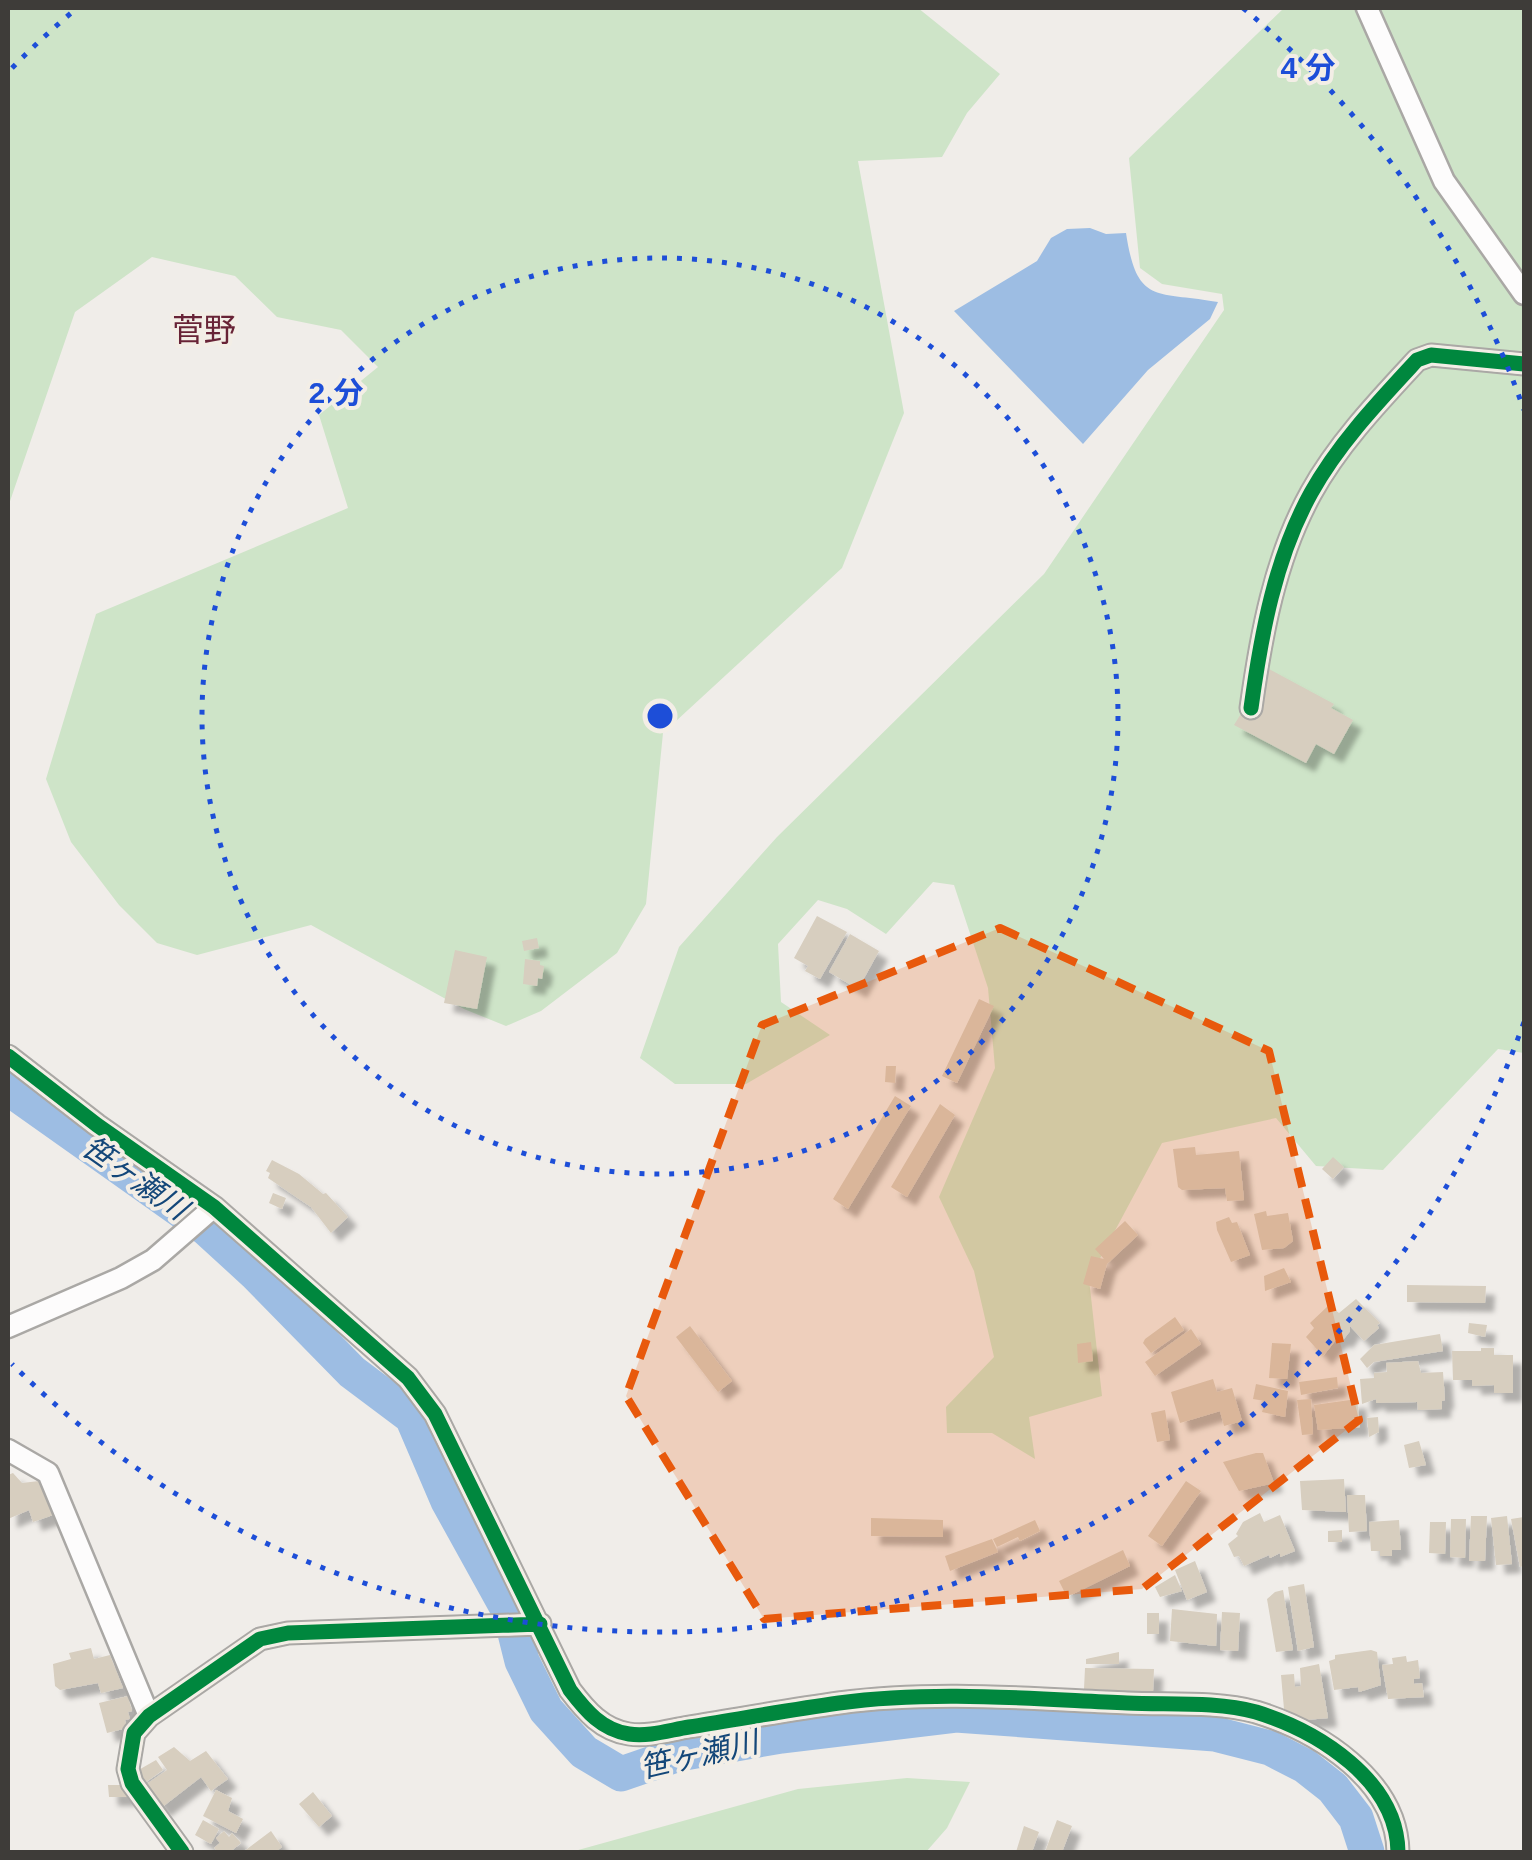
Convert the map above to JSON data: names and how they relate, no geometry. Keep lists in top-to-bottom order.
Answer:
{
  "districts": ["菅野"],
  "water": ["笹ヶ瀬川"],
  "rings": ["4 分", "2 分"]
}
